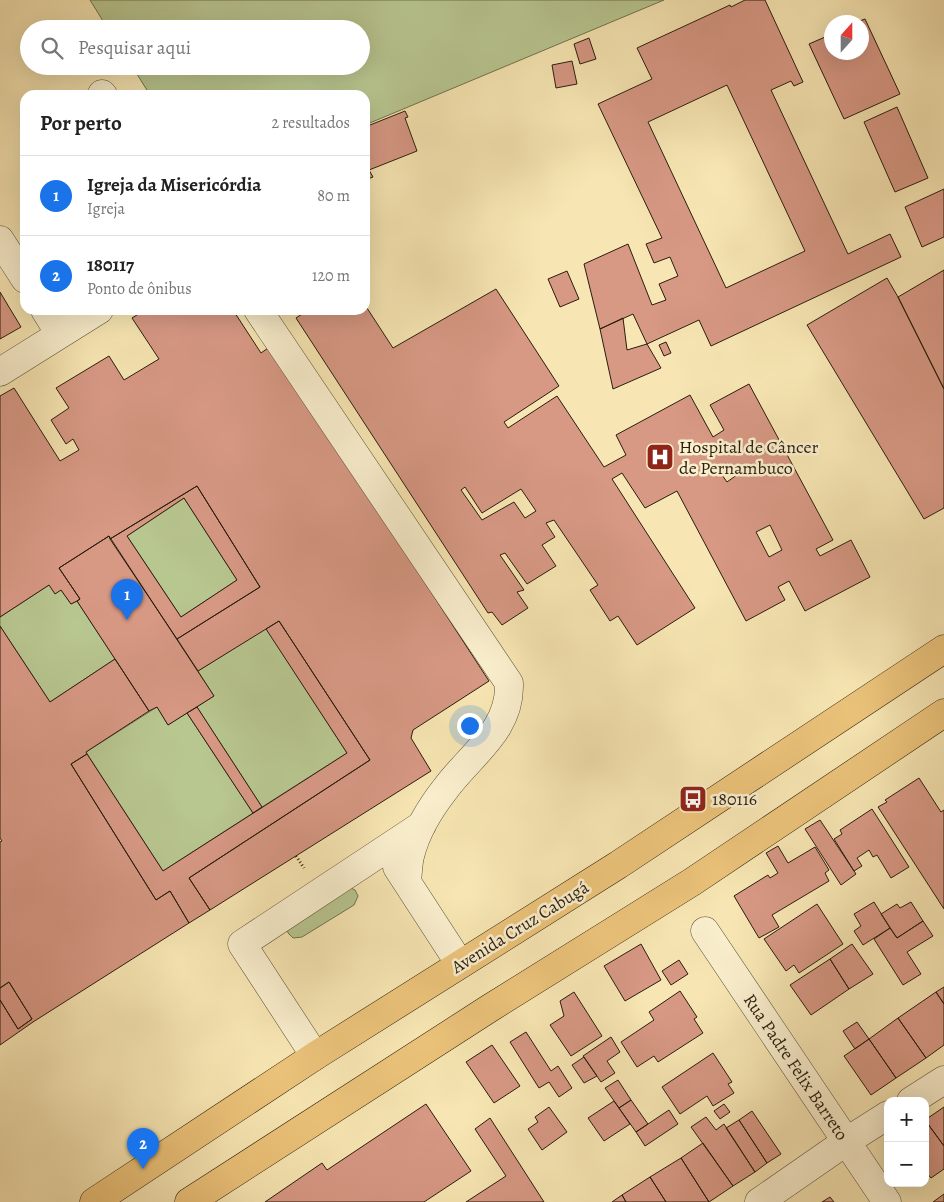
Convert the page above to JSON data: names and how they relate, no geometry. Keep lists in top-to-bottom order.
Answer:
{
  "streets": {
    "main road": ["Avenida Cruz Cabugá"],
    "street": ["Rua Padre Felix Barreto"]
  },
  "places": {
    "hospital": ["Hospital de Câncer de Pernambuco"],
    "bus stop": ["180116"]
  },
  "north": "top",
  "page": {
    "search": "Pesquisar aqui",
    "heading": ["Por perto", "2 resultados"],
    "list": [
      {
        "mark": "1",
        "name": "Igreja da Misericórdia",
        "note": "Igreja",
        "value": "80 m"
      },
      {
        "mark": "2",
        "name": "180117",
        "note": "Ponto de ônibus",
        "value": "120 m"
      }
    ],
    "pins": ["1", "2"],
    "map_buttons": ["+", "−"]
  }
}
